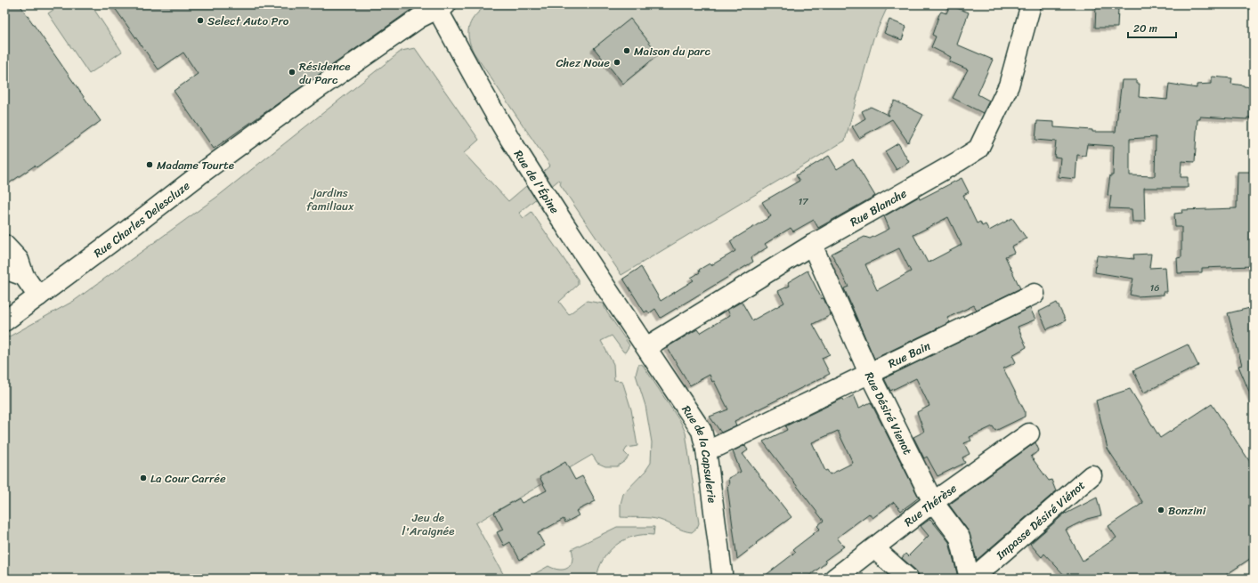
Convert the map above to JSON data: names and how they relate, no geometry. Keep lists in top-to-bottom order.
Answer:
{
  "streets": {
    "street": [
      "Rue de l'Épine",
      "Rue Blanche",
      "Rue Charles Delescluze",
      "Rue Bain",
      "Rue Désiré Vienot",
      "Rue de la Capsulerie",
      "Rue Thérèse",
      "Impasse Désiré Viénot"
    ]
  },
  "crossings": [
    ["Rue de l'Épine", "Rue Blanche"],
    ["Rue de l'Épine", "Rue Charles Delescluze"],
    ["Rue de l'Épine", "Rue de la Capsulerie"],
    ["Rue Blanche", "Rue Désiré Vienot"],
    ["Rue Blanche", "Rue de la Capsulerie"],
    ["Rue Bain", "Rue Désiré Vienot"],
    ["Rue Bain", "Rue de la Capsulerie"],
    ["Rue Désiré Vienot", "Rue Thérèse"]
  ],
  "parks": ["jardins familiaux", "Jeu de l'Araignée"],
  "places": [
    "Select Auto Pro",
    "Maison du parc",
    "Chez Noue",
    "Résidence du Parc",
    "Madame Tourte",
    "La Cour Carrée",
    "Bonzini"
  ],
  "house_numbers": ["17", "16"],
  "scale_bar": "20 m"
}
